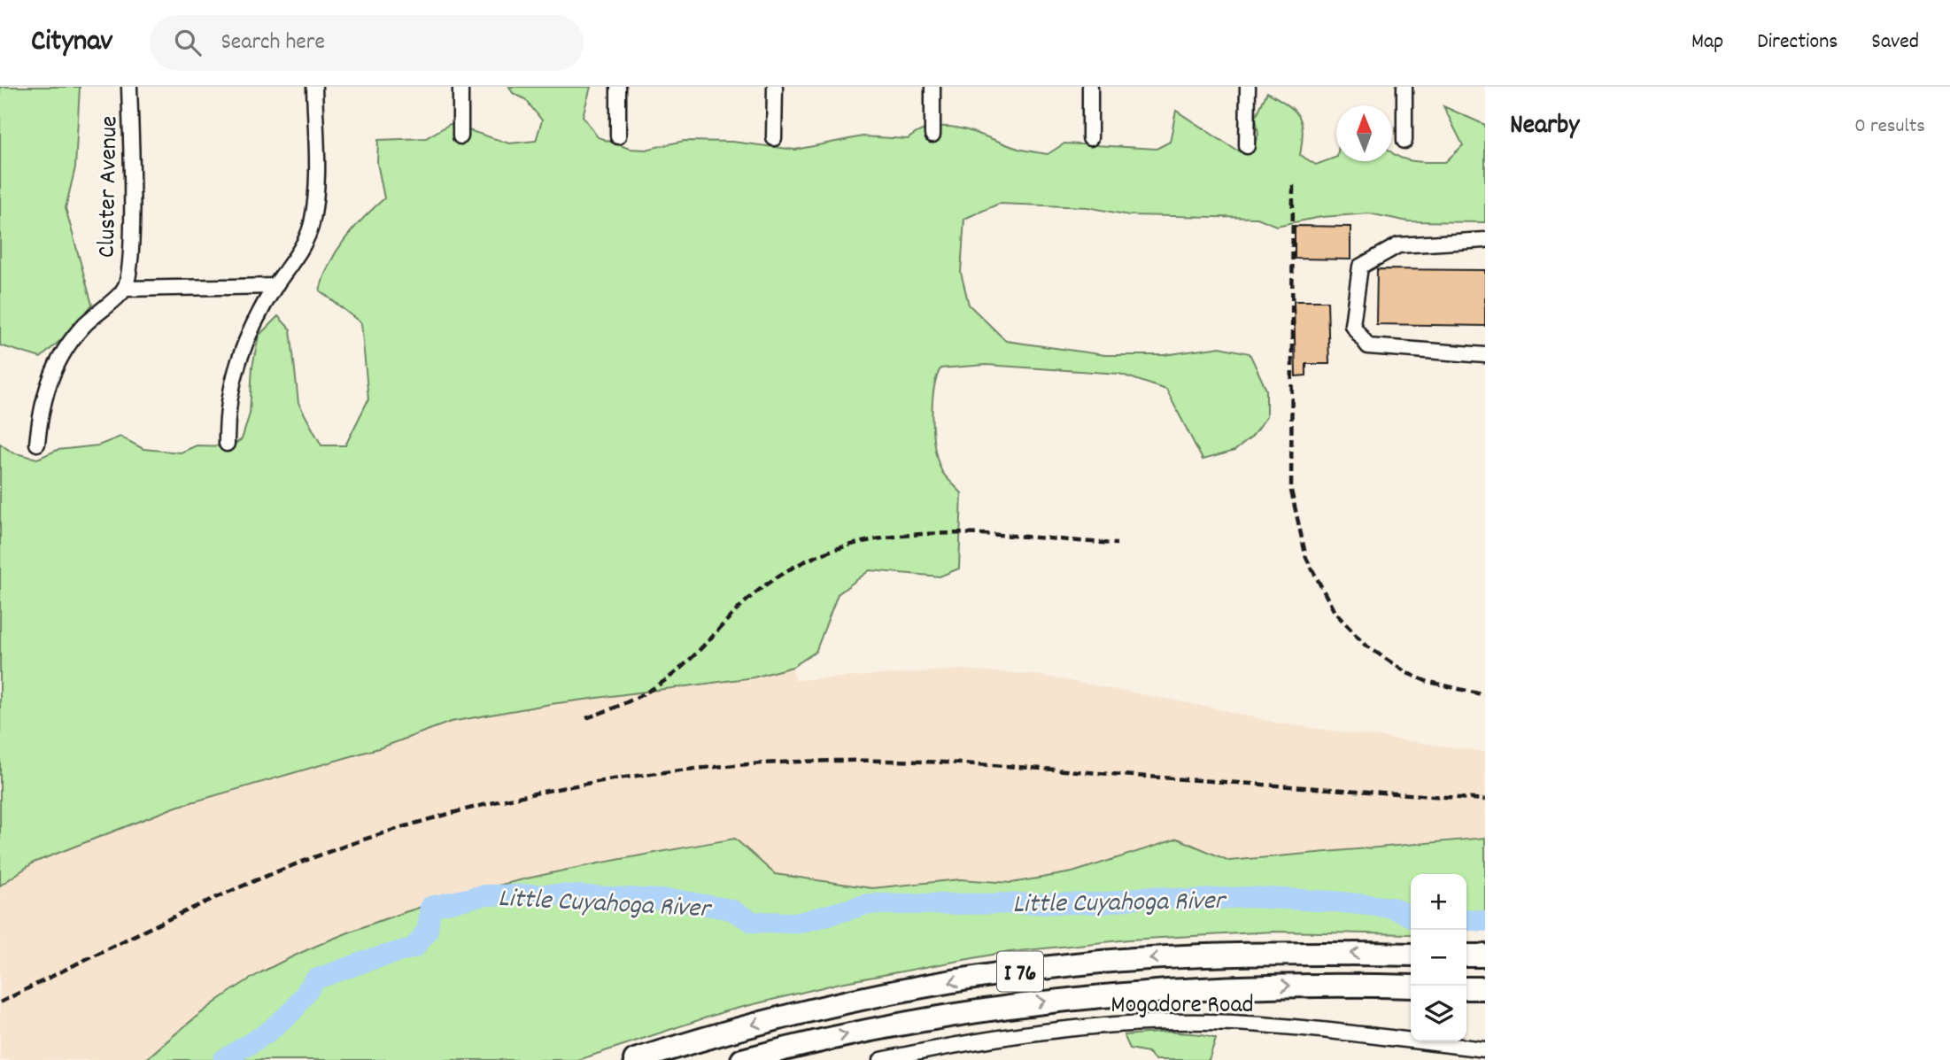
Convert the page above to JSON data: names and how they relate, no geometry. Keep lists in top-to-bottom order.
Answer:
{
  "streets": {
    "highway": ["I 76"],
    "street": ["Cluster Avenue", "Mogadore Road"]
  },
  "water": ["Little Cuyahoga River"],
  "north": "top",
  "page": {
    "header": "Citynav",
    "search": "Search here",
    "nav": ["Map", "Directions", "Saved"],
    "heading": ["Nearby", "0 results"],
    "map_buttons": ["+", "−"]
  }
}
